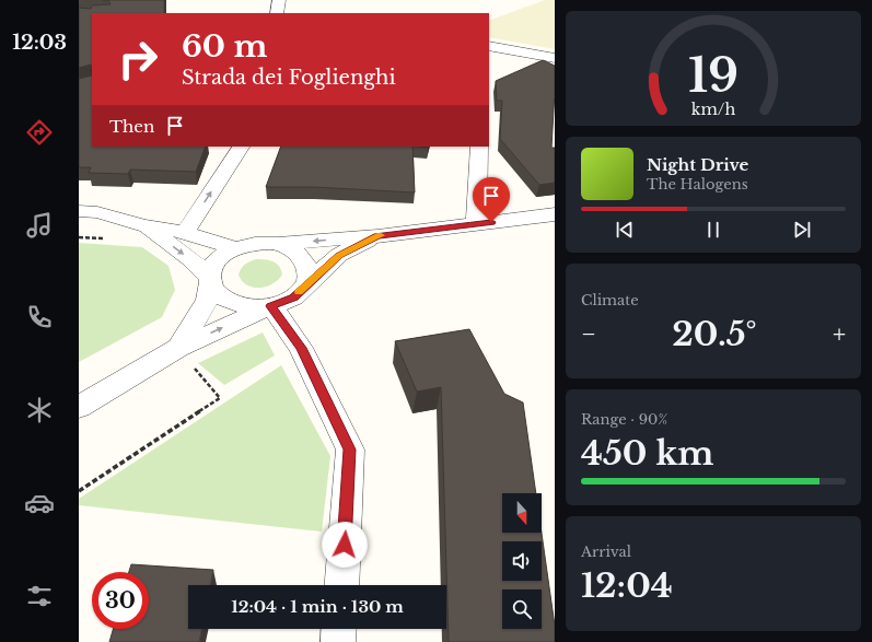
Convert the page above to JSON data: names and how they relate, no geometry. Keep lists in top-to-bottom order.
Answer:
{
  "north": "bottom",
  "page": {
    "tabs": "12:03",
    "turn": ["60 m", "Strada dei Foglienghi"],
    "then": "Then",
    "song": ["Night Drive", "The Halogens"],
    "tile": [
      "Climate",
      ["Range · 90%", "450 km"],
      ["Arrival", "12:04"]
    ],
    "heat": ["−", "20.5°", "+"],
    "limit": "30",
    "trip": "12:04 · 1 min · 130 m",
    "gauge": ["19", "km/h"]
  }
}
